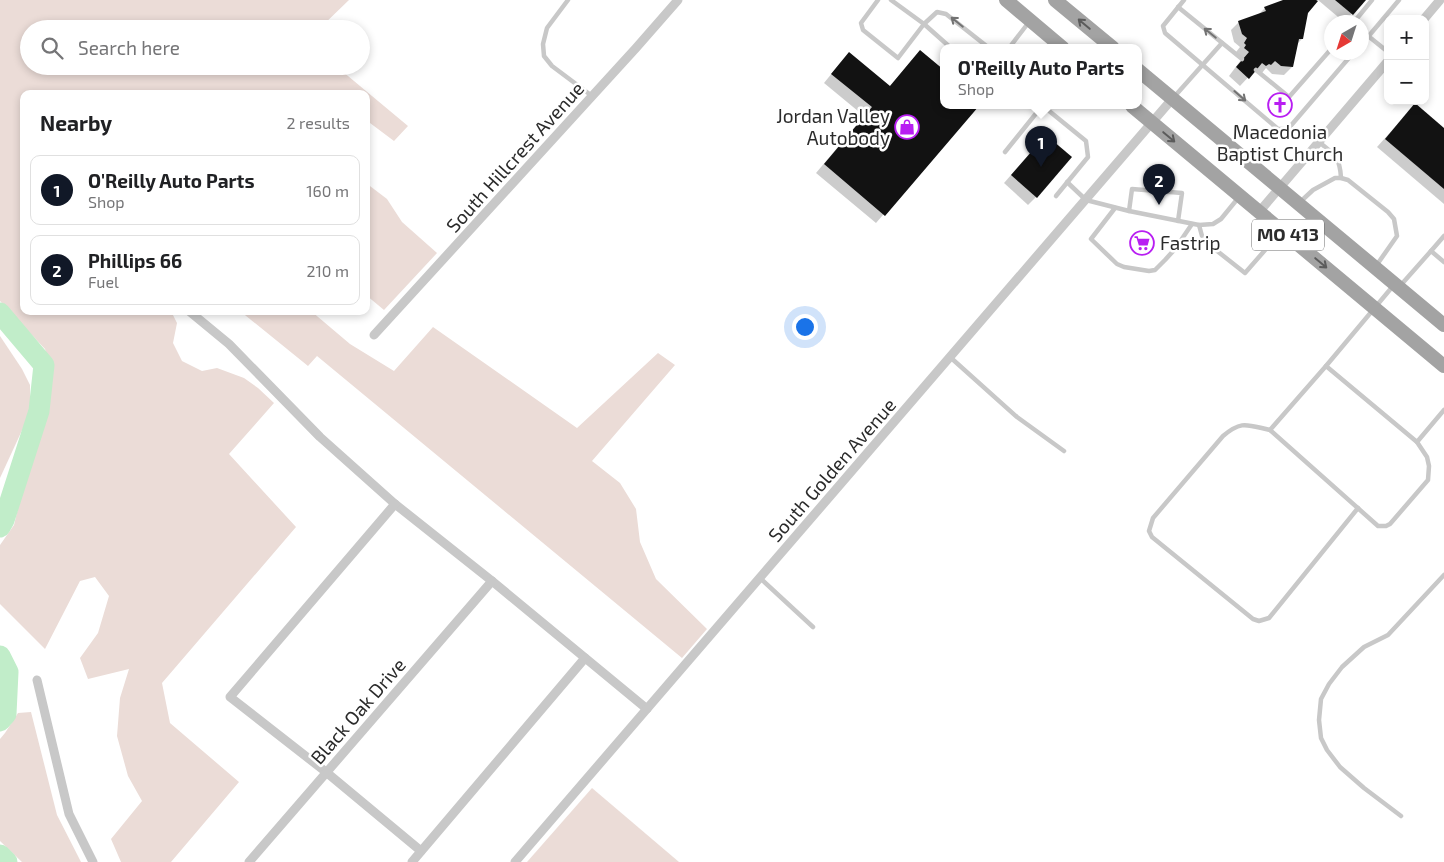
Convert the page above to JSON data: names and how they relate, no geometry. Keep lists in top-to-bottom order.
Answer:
{
  "streets": {
    "main road": ["MO 413"],
    "street": ["South Hillcrest Avenue", "South Golden Avenue", "Black Oak Drive"]
  },
  "crossings": [
    ["MO 413", "South Golden Avenue"]
  ],
  "places": {
    "church": ["Macedonia Baptist Church"],
    "shop": ["Jordan Valley Autobody"],
    "supermarket": ["Fastrip"]
  },
  "north": "bottom left",
  "page": {
    "map_buttons": ["+", "−"],
    "search": "Search here",
    "popup": ["O'Reilly Auto Parts", "Shop"],
    "heading": ["Nearby", "2 results"],
    "pins": ["1", "2"],
    "list": [
      {
        "mark": "1",
        "name": "O'Reilly Auto Parts",
        "note": "Shop",
        "value": "160 m"
      },
      {
        "mark": "2",
        "name": "Phillips 66",
        "note": "Fuel",
        "value": "210 m"
      }
    ]
  }
}
